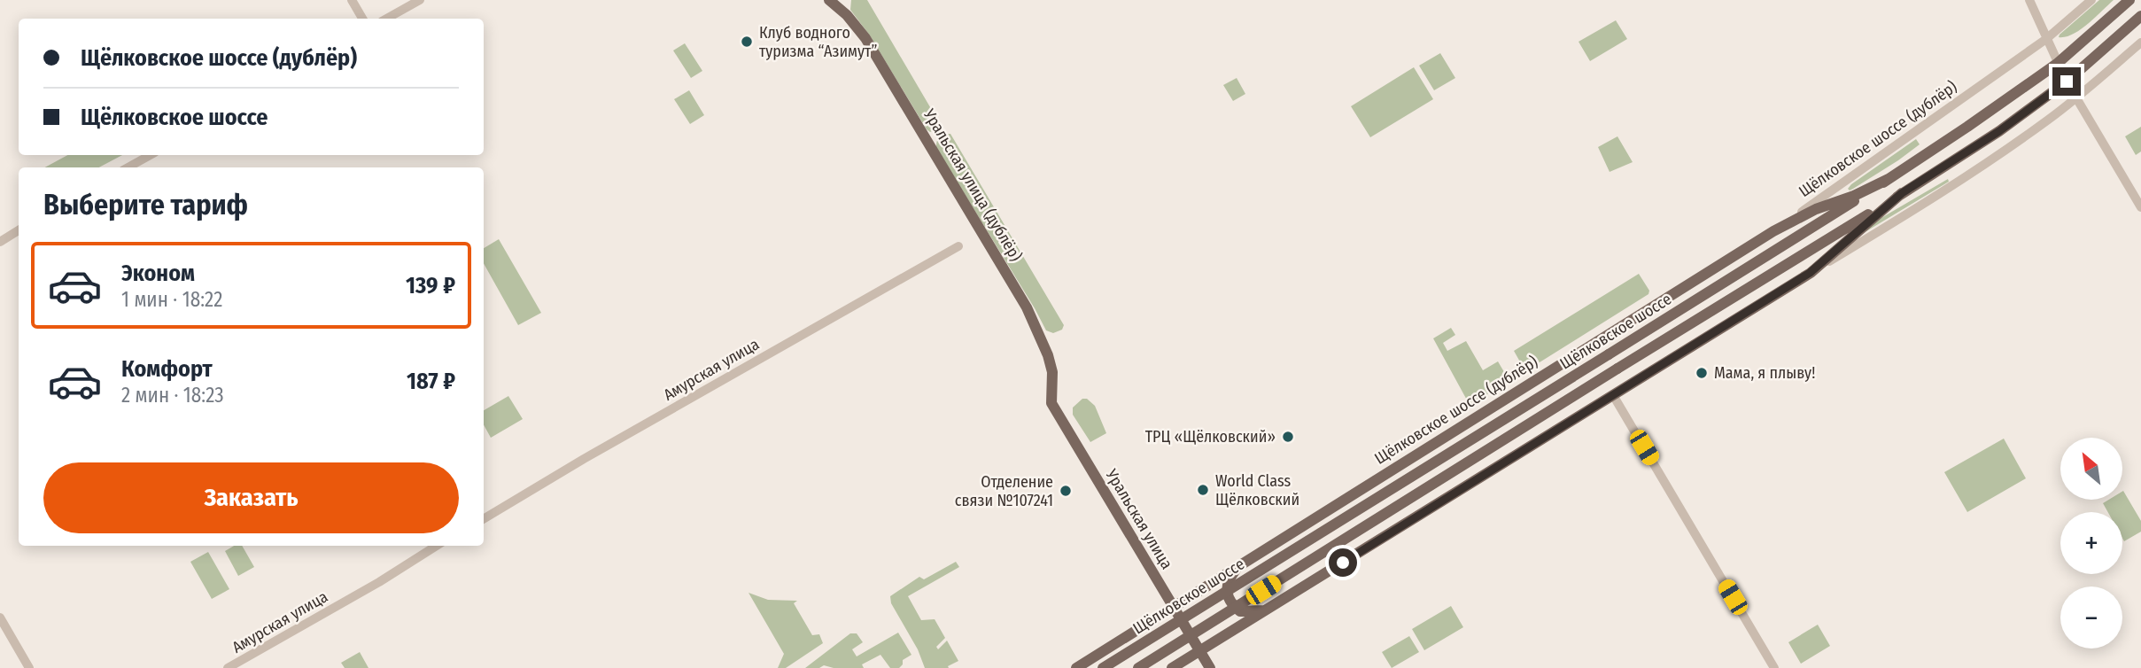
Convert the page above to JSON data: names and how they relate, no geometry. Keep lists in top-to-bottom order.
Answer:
{
  "streets": {
    "main road": [
      "Щёлковское шоссе (дублёр)",
      "Уральская улица (дублёр)",
      "Щёлковское шоссе",
      "Уральская улица"
    ],
    "street": ["Амурская улица"]
  },
  "crossings": [
    ["Щёлковское шоссе (дублёр)", "Уральская улица"],
    ["Уральская улица (дублёр)", "Уральская улица"]
  ],
  "places": [
    "Клуб водного туризма “Азимут”",
    "Мама, я плыву!",
    "ТРЦ «Щёлковский»",
    "World Class Щёлковский",
    "Отделение связи №107241"
  ],
  "north": "top left",
  "page": {
    "banner": ["Щёлковское шоссе (дублёр)", "Щёлковское шоссе"],
    "heading": "Выберите тариф",
    "list": [
      {
        "name": "Эконом",
        "note": "1 мин · 18:22",
        "value": "139 ₽"
      },
      {
        "name": "Комфорт",
        "note": "2 мин · 18:23",
        "value": "187 ₽"
      }
    ],
    "map_buttons": ["+", "−"],
    "buttons": "Заказать"
  }
}
